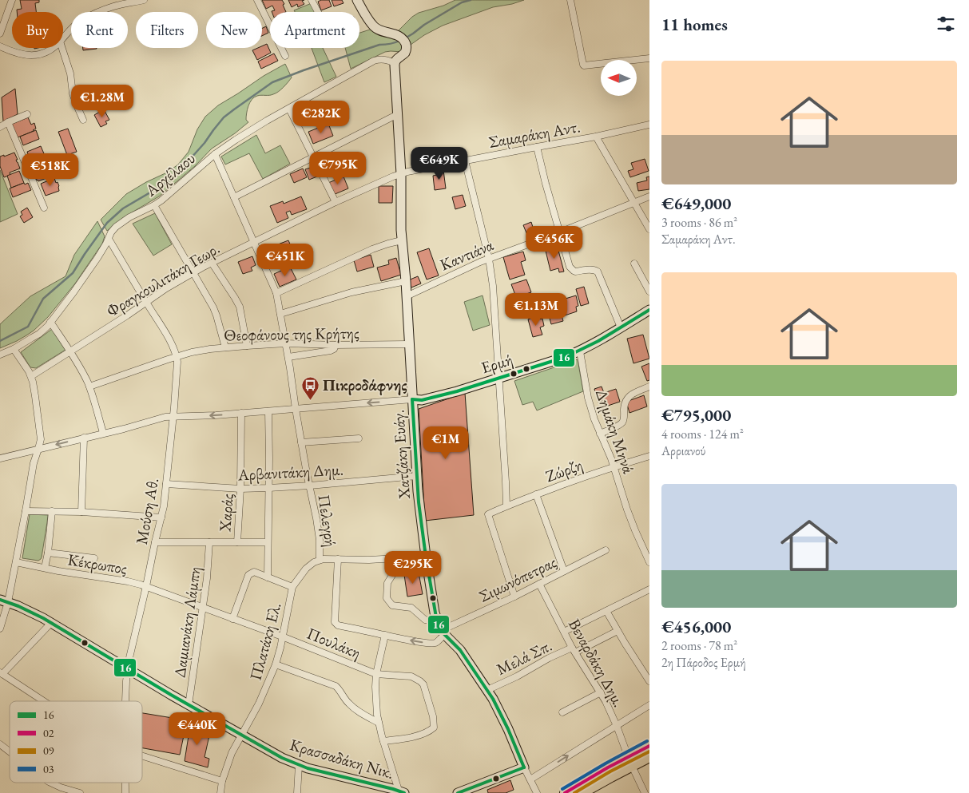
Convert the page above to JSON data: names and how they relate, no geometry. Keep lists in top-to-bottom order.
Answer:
{
  "streets": {
    "street": [
      "Σαμαράκη Αντ.",
      "Αρχέλαου",
      "Καντιάνα",
      "Φραγκουλιτάκη Γεωρ.",
      "Θεοφάνους της Κρήτης",
      "Ερμή",
      "Δημάκη Μηνά",
      "Χατζάκη Ευάγ.",
      "Ζώρζη",
      "Αρβανιτάκη Δημ.",
      "Μούση Αθ.",
      "Χαράς",
      "Πελεγρή",
      "Κέκρωπος",
      "Σιμωνόπετρας",
      "Δαμιανάκη Λάμπη",
      "Πλατάκη Ελ.",
      "Πουλάκη",
      "Μελά Σπ.",
      "Βεναρδάκη Δημ.",
      "Κρασσαδάκη Νικ."
    ]
  },
  "crossings": [
    ["Σαμαράκη Αντ.", "Φραγκουλιτάκη Γεωρ."],
    ["Σαμαράκη Αντ.", "Χατζάκη Ευάγ."],
    ["Αρχέλαου", "Χατζάκη Ευάγ."],
    ["Αρχέλαου", "Πελεγρή"],
    ["Καντιάνα", "Χατζάκη Ευάγ."],
    ["Φραγκουλιτάκη Γεωρ.", "Χατζάκη Ευάγ."],
    ["Φραγκουλιτάκη Γεωρ.", "Πελεγρή"],
    ["Θεοφάνους της Κρήτης", "Χατζάκη Ευάγ."],
    ["Θεοφάνους της Κρήτης", "Μούση Αθ."],
    ["Θεοφάνους της Κρήτης", "Πελεγρή"],
    ["Ερμή", "Δημάκη Μηνά"],
    ["Ερμή", "Χατζάκη Ευάγ."],
    ["Δημάκη Μηνά", "Ζώρζη"],
    ["Χατζάκη Ευάγ.", "Αρβανιτάκη Δημ."],
    ["Χατζάκη Ευάγ.", "Σιμωνόπετρας"],
    ["Χατζάκη Ευάγ.", "Μελά Σπ."],
    ["Ζώρζη", "Σιμωνόπετρας"],
    ["Αρβανιτάκη Δημ.", "Μούση Αθ."],
    ["Αρβανιτάκη Δημ.", "Χαράς"],
    ["Αρβανιτάκη Δημ.", "Πελεγρή"],
    ["Μούση Αθ.", "Κέκρωπος"],
    ["Μούση Αθ.", "Κρασσαδάκη Νικ."],
    ["Πελεγρή", "Πλατάκη Ελ."],
    ["Κέκρωπος", "Δαμιανάκη Λάμπη"],
    ["Κέκρωπος", "Πουλάκη"],
    ["Σιμωνόπετρας", "Βεναρδάκη Δημ."],
    ["Δαμιανάκη Λάμπη", "Πουλάκη"],
    ["Δαμιανάκη Λάμπη", "Κρασσαδάκη Νικ."],
    ["Πλατάκη Ελ.", "Πουλάκη"],
    ["Πλατάκη Ελ.", "Κρασσαδάκη Νικ."],
    ["Μελά Σπ.", "Βεναρδάκη Δημ."]
  ],
  "places": {
    "bus stop": ["Πικροδάφνης"]
  },
  "lines": [
    "transit line 16",
    "transit line 03",
    "transit line 02",
    "transit line 09"
  ],
  "legend": [
    "16",
    "02",
    "09",
    "03"
  ],
  "north": "left",
  "page": {
    "heading": "11 homes",
    "chip": [
      "Buy",
      "Rent",
      "Filters",
      "New",
      "Apartment"
    ],
    "list": [
      {
        "name": "€649,000",
        "note": "3 rooms · 86 m² · Σαμαράκη Αντ."
      },
      {
        "name": "€795,000",
        "note": "4 rooms · 124 m² · Αρριανού"
      },
      {
        "name": "€456,000",
        "note": "2 rooms · 78 m² · 2η Πάροδος Ερμή"
      }
    ],
    "price": [
      "€1.28M",
      "€282K",
      "€649K",
      "€795K",
      "€518K",
      "€456K",
      "€451K",
      "€1.13M",
      "€1M",
      "€295K",
      "€440K"
    ]
  }
}
